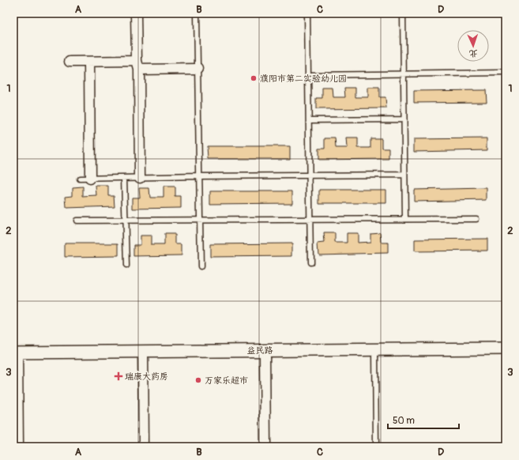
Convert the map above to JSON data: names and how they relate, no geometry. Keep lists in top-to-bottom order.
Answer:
{
  "streets": {
    "street": ["益民路"]
  },
  "places": {
    "other": ["濮阳市第二实验幼儿园", "万家乐超市"],
    "health": ["瑞康大药房"]
  },
  "scale_bar": "50 m",
  "north": "bottom",
  "grid": {
    "columns": [
      "A",
      "B",
      "C",
      "D"
    ],
    "rows": ["1", "2", "3"]
  }
}
